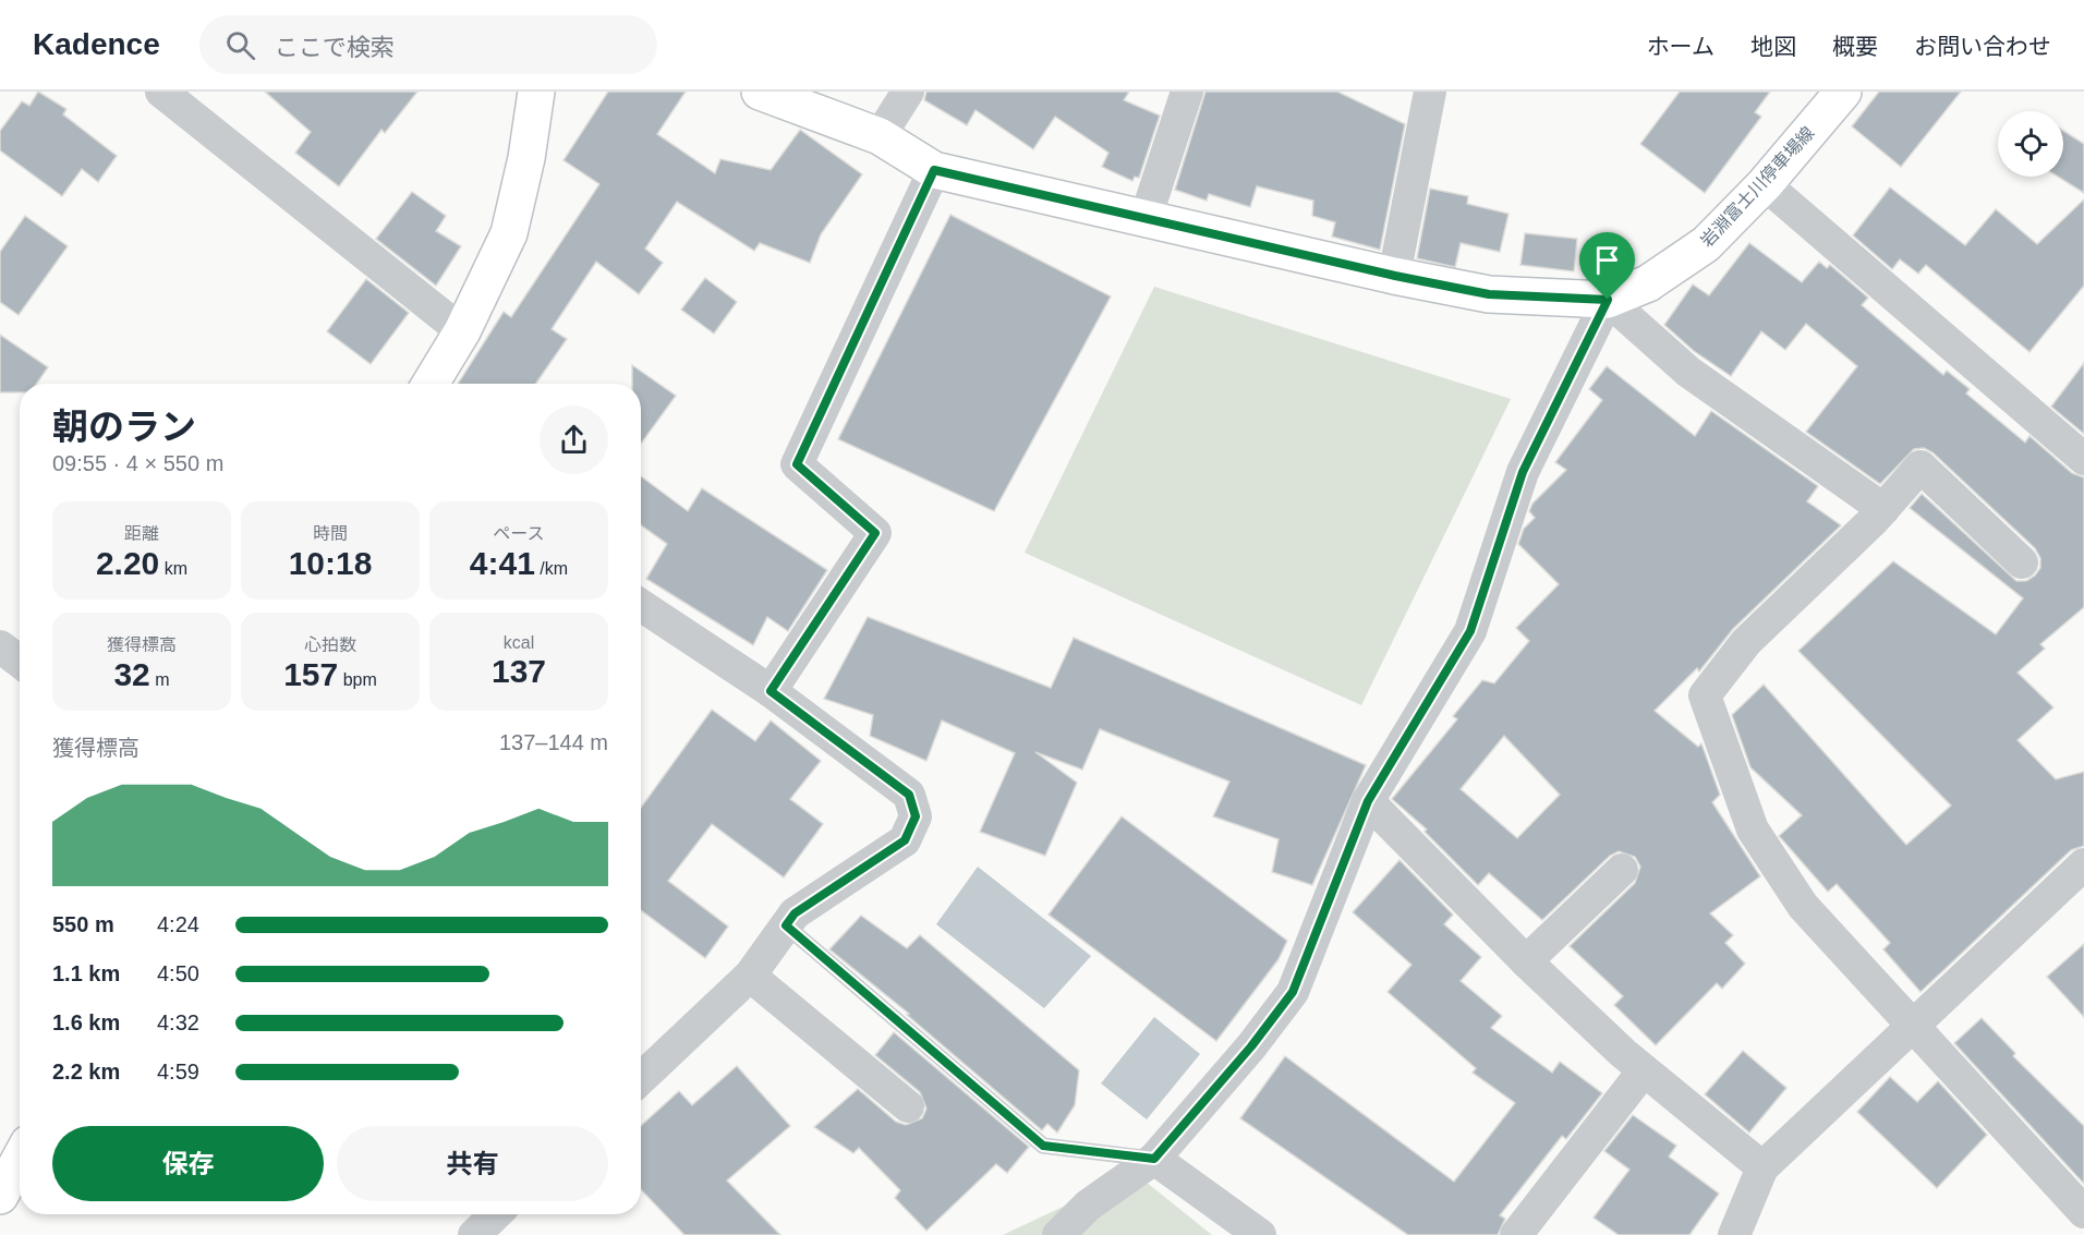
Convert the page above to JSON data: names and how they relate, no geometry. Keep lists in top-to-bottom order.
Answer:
{
  "streets": {
    "main road": ["岩淵富士川停車場線"]
  },
  "page": {
    "header": "Kadence",
    "search": "ここで検索",
    "nav": [
      "ホーム",
      "地図",
      "概要",
      "お問い合わせ"
    ],
    "heading": ["朝のラン", "09:55 · 4 × 550 m"],
    "stats": [
      ["距離", "2.20 km"],
      ["時間", "10:18"],
      ["ペース", "4:41 /km"],
      ["獲得標高", "32 m"],
      ["心拍数", "157 bpm"],
      ["kcal", "137"]
    ],
    "chart": ["獲得標高", "137–144 m"],
    "list": [
      {
        "name": "550 m",
        "note": "4:24"
      },
      {
        "name": "1.1 km",
        "note": "4:50"
      },
      {
        "name": "1.6 km",
        "note": "4:32"
      },
      {
        "name": "2.2 km",
        "note": "4:59"
      }
    ],
    "buttons": ["保存", "共有"]
  }
}
